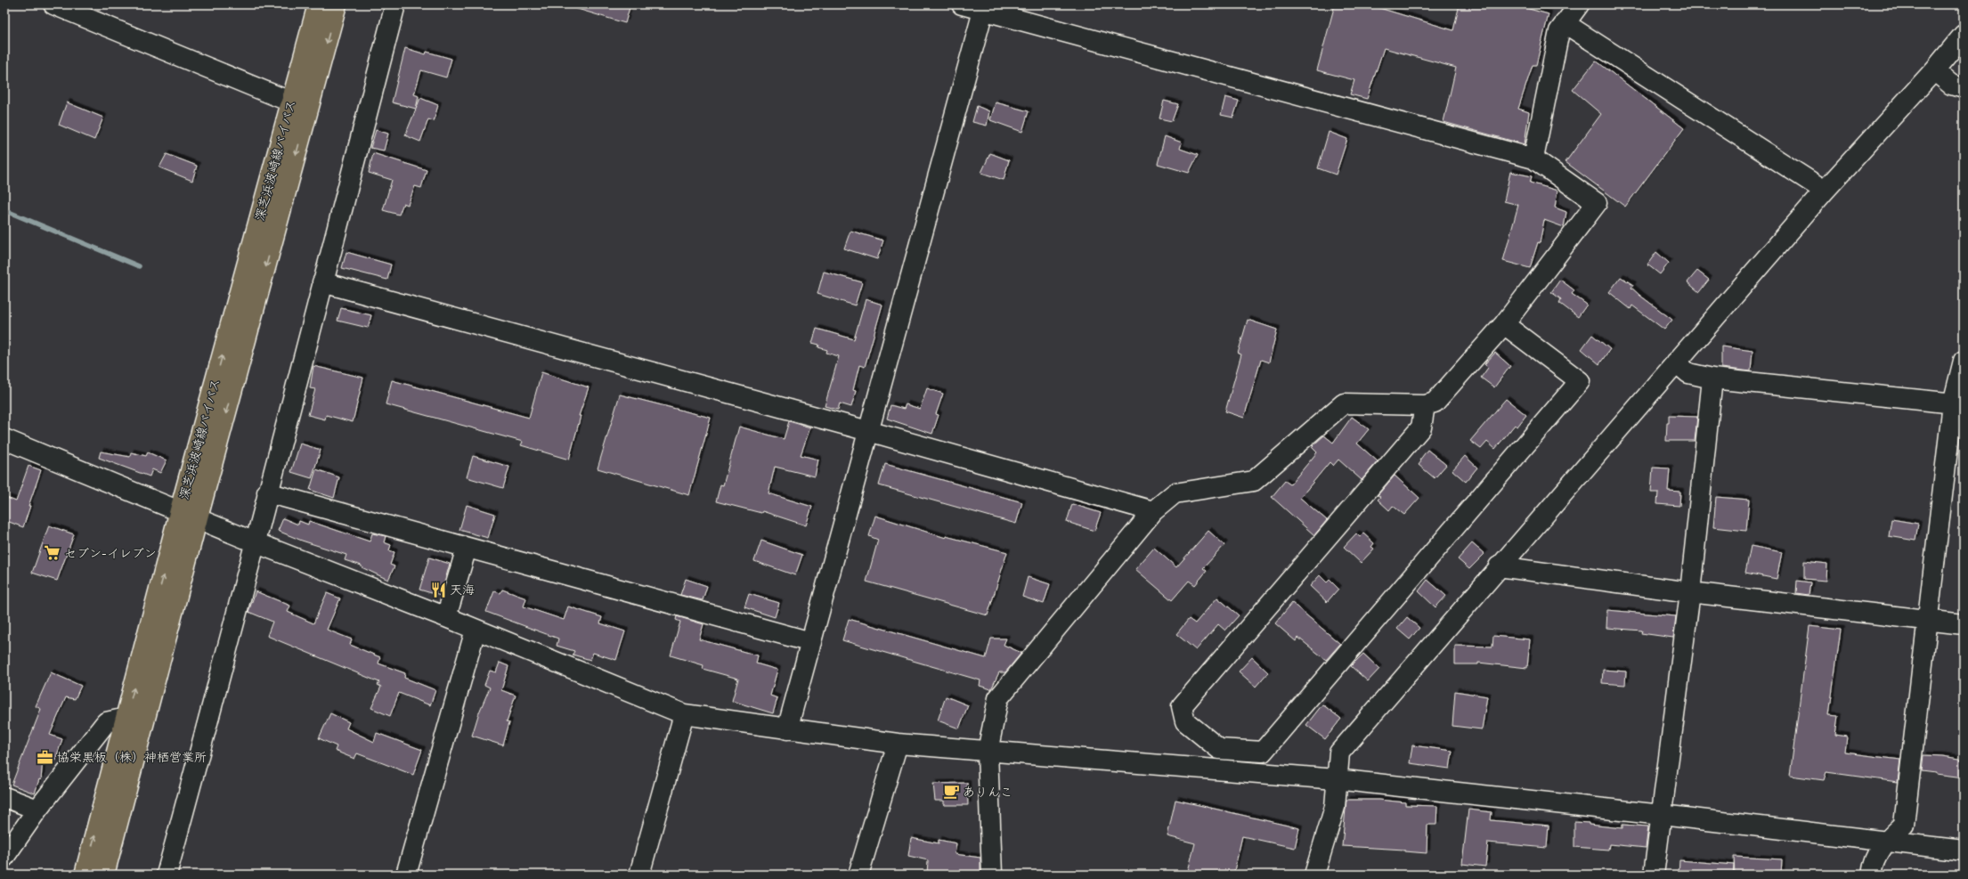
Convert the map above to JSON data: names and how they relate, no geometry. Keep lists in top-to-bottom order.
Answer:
{
  "streets": {
    "main road": ["深芝浜波崎線バイパス"]
  },
  "places": {
    "supermarket": ["セブン-イレブン"],
    "restaurant": ["天海"],
    "office": ["協栄黒板（株）神栖営業所"],
    "cafe": ["ありんこ"]
  }
}
